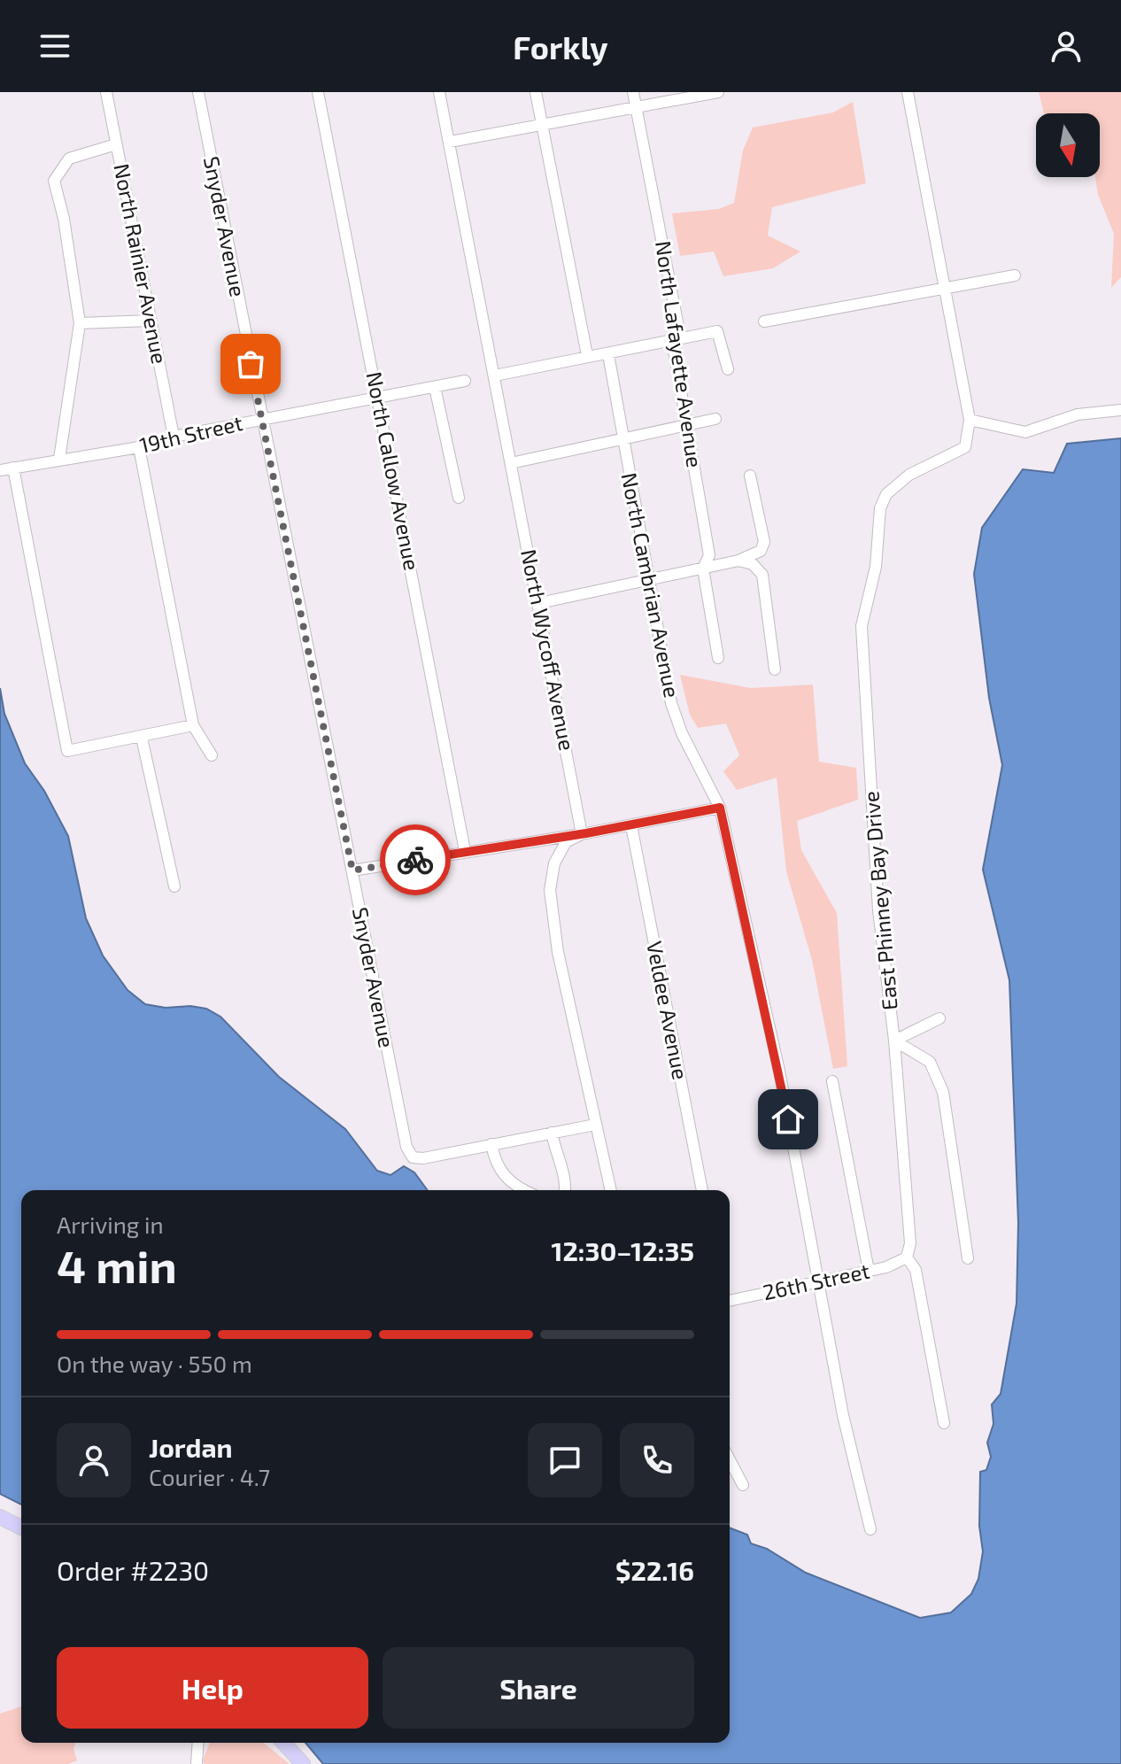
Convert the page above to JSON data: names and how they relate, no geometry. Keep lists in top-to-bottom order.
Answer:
{
  "streets": {
    "street": [
      "Snyder Avenue",
      "North Rainier Avenue",
      "North Lafayette Avenue",
      "19th Street",
      "North Callow Avenue",
      "North Cambrian Avenue",
      "North Wycoff Avenue",
      "East Phinney Bay Drive",
      "Veldee Avenue",
      "26th Street"
    ]
  },
  "crossings": [
    ["Snyder Avenue", "19th Street"],
    ["North Rainier Avenue", "19th Street"],
    ["19th Street", "North Callow Avenue"],
    ["East Phinney Bay Drive", "26th Street"]
  ],
  "north": "bottom",
  "page": {
    "header": "Forkly",
    "heading": ["4 min", "Arriving in", "12:30–12:35"],
    "panel": [
      "Jordan",
      "Courier · 4.7",
      "Order #2230",
      "$22.16"
    ],
    "bar": "On the way · 550 m",
    "buttons": ["Help", "Share"]
  }
}
